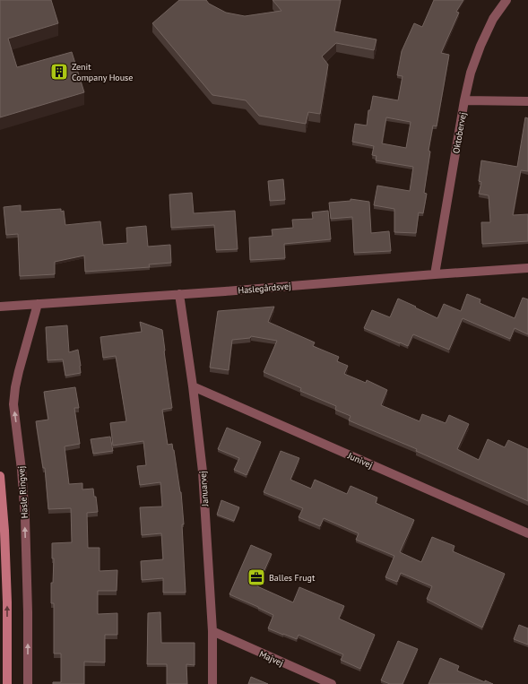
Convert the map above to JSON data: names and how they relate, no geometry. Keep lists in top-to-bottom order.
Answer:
{
  "streets": {
    "street": [
      "Oktobervej",
      "Haslegårdsvej",
      "Junivej",
      "Januarvej",
      "Hasle Ringvej",
      "Majvej"
    ]
  },
  "crossings": [
    ["Oktobervej", "Haslegårdsvej"],
    ["Haslegårdsvej", "Januarvej"],
    ["Haslegårdsvej", "Hasle Ringvej"],
    ["Junivej", "Januarvej"],
    ["Januarvej", "Majvej"]
  ],
  "one_way": ["Hasle Ringvej"],
  "places": {
    "building": ["Zenit Company House"],
    "office": ["Balles Frugt"]
  }
}
